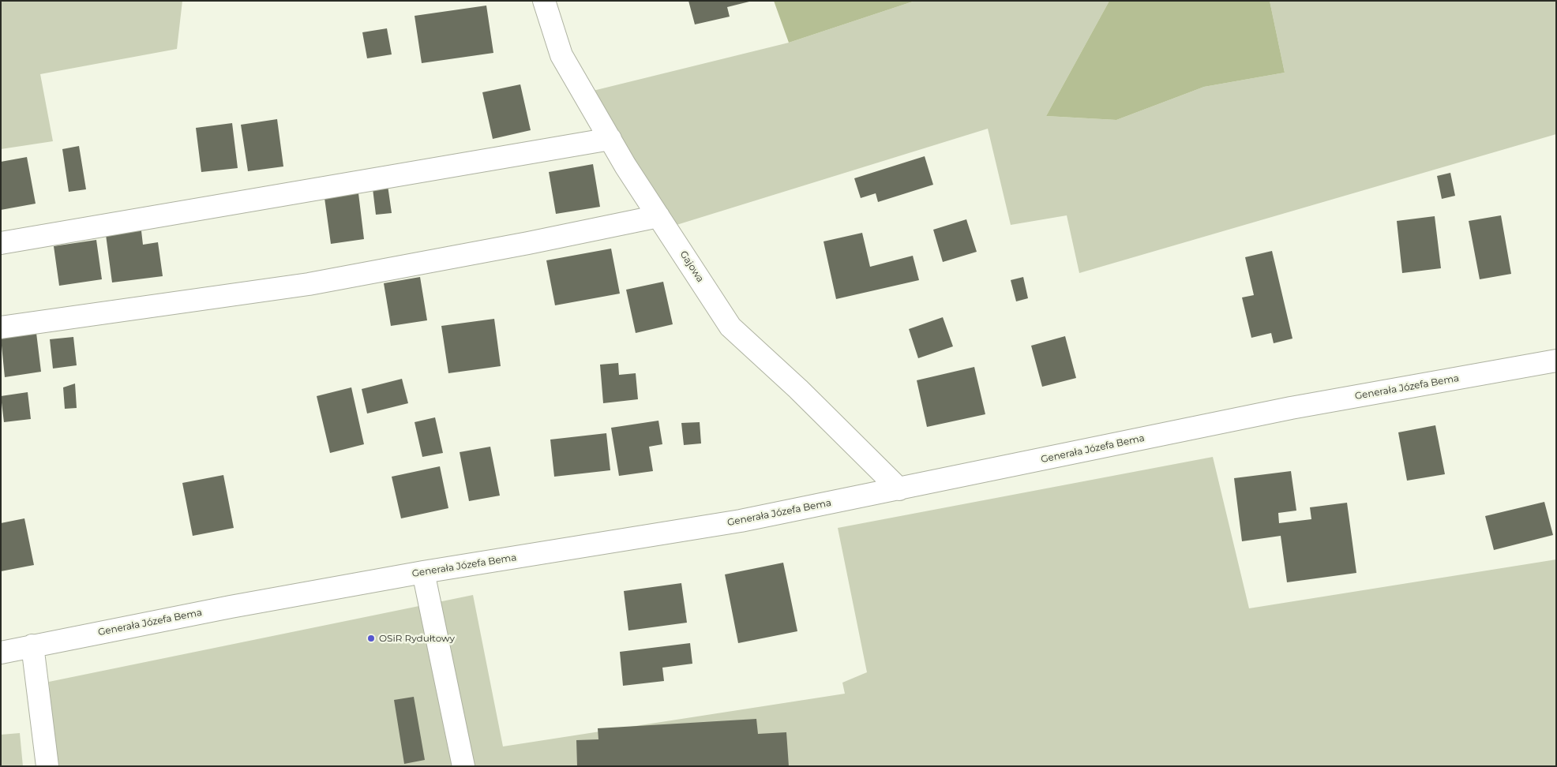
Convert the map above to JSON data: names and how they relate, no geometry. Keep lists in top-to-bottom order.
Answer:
{
  "streets": {
    "street": ["Gajowa", "Generała Józefa Bema"]
  },
  "crossings": [
    ["Gajowa", "Generała Józefa Bema"]
  ],
  "places": ["OSiR Rydułtowy"]
}
